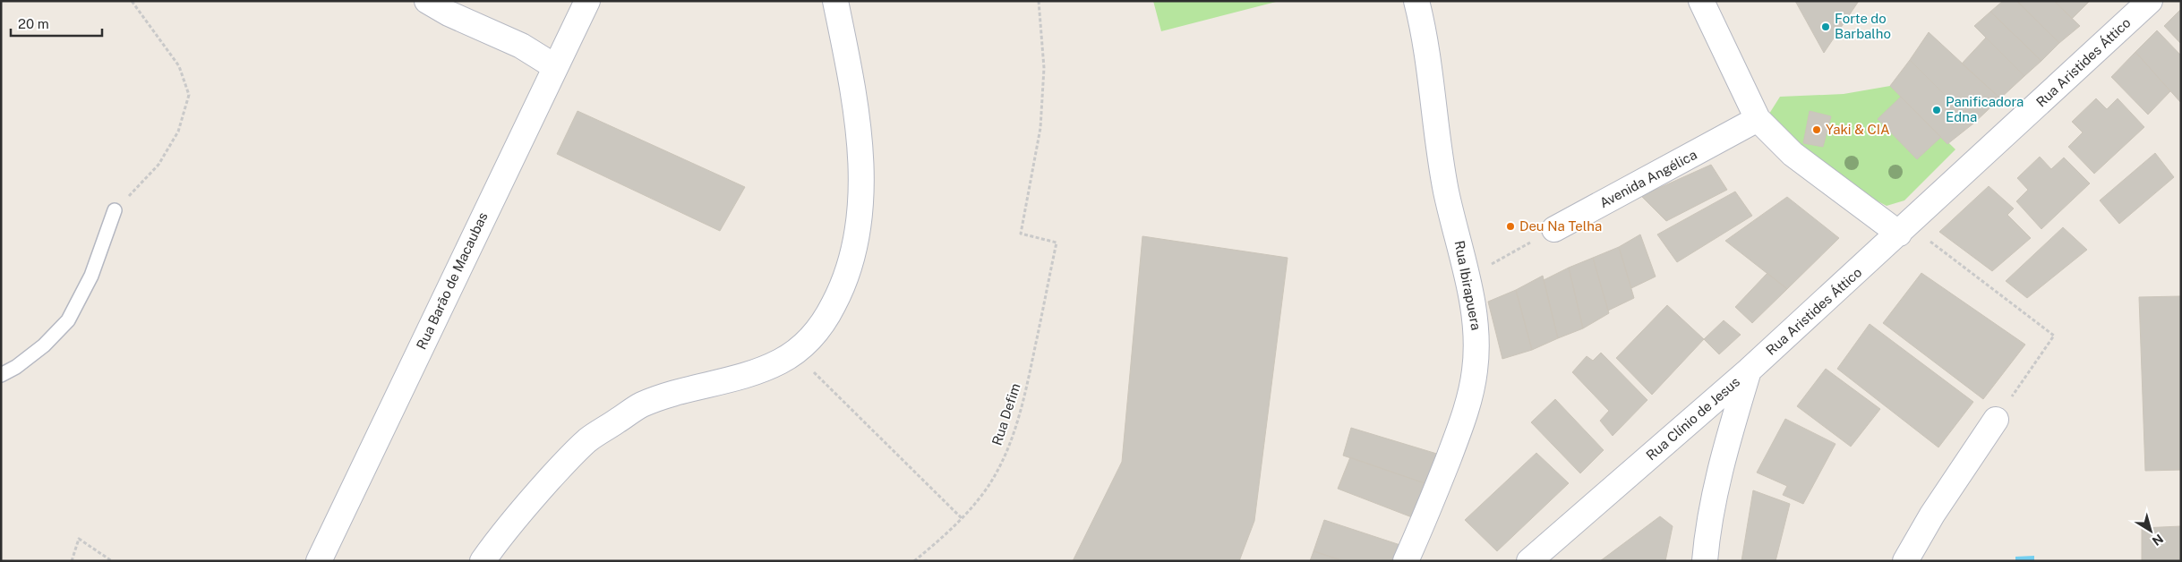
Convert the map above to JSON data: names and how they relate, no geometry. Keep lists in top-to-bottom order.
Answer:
{
  "streets": {
    "street": [
      "Rua Aristides Áttico",
      "Avenida Angélica",
      "Rua Barão de Macaubas",
      "Rua Ibirapuera",
      "Rua Clínio de Jesus"
    ],
    "path": ["Rua Defim"]
  },
  "crossings": [
    ["Rua Aristides Áttico", "Rua Clínio de Jesus"]
  ],
  "places": [
    "Forte do Barbalho",
    "Panificadora Edna",
    "Yaki & CIA",
    "Deu Na Telha"
  ],
  "scale_bar": "20 m",
  "north": "bottom right"
}
